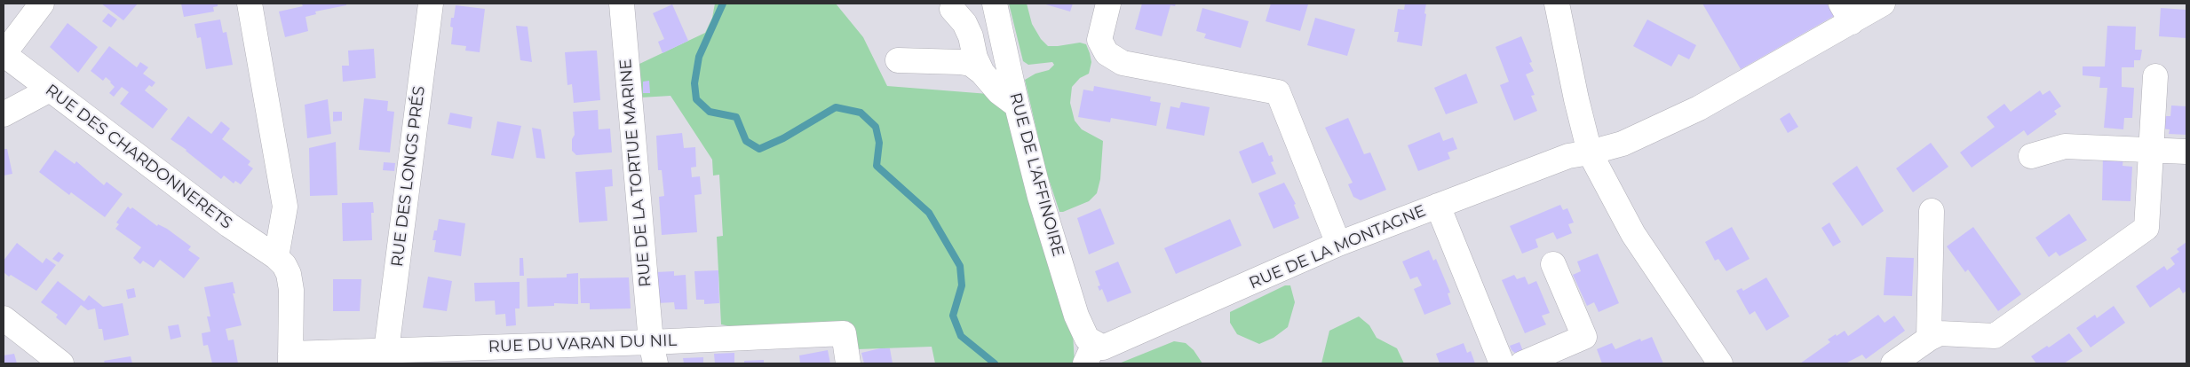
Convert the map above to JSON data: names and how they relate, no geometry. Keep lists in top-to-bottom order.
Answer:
{
  "streets": {
    "street": [
      "RUE DES CHARDONNERETS",
      "RUE DE LA TORTUE MARINE",
      "RUE DE L'AFFINOIRE",
      "RUE DES LONGS PRÉS",
      "RUE DE LA MONTAGNE",
      "RUE DU VARAN DU NIL"
    ]
  },
  "crossings": [
    ["RUE DE LA TORTUE MARINE", "RUE DU VARAN DU NIL"],
    ["RUE DE L'AFFINOIRE", "RUE DE LA MONTAGNE"],
    ["RUE DES LONGS PRÉS", "RUE DU VARAN DU NIL"]
  ]
}
